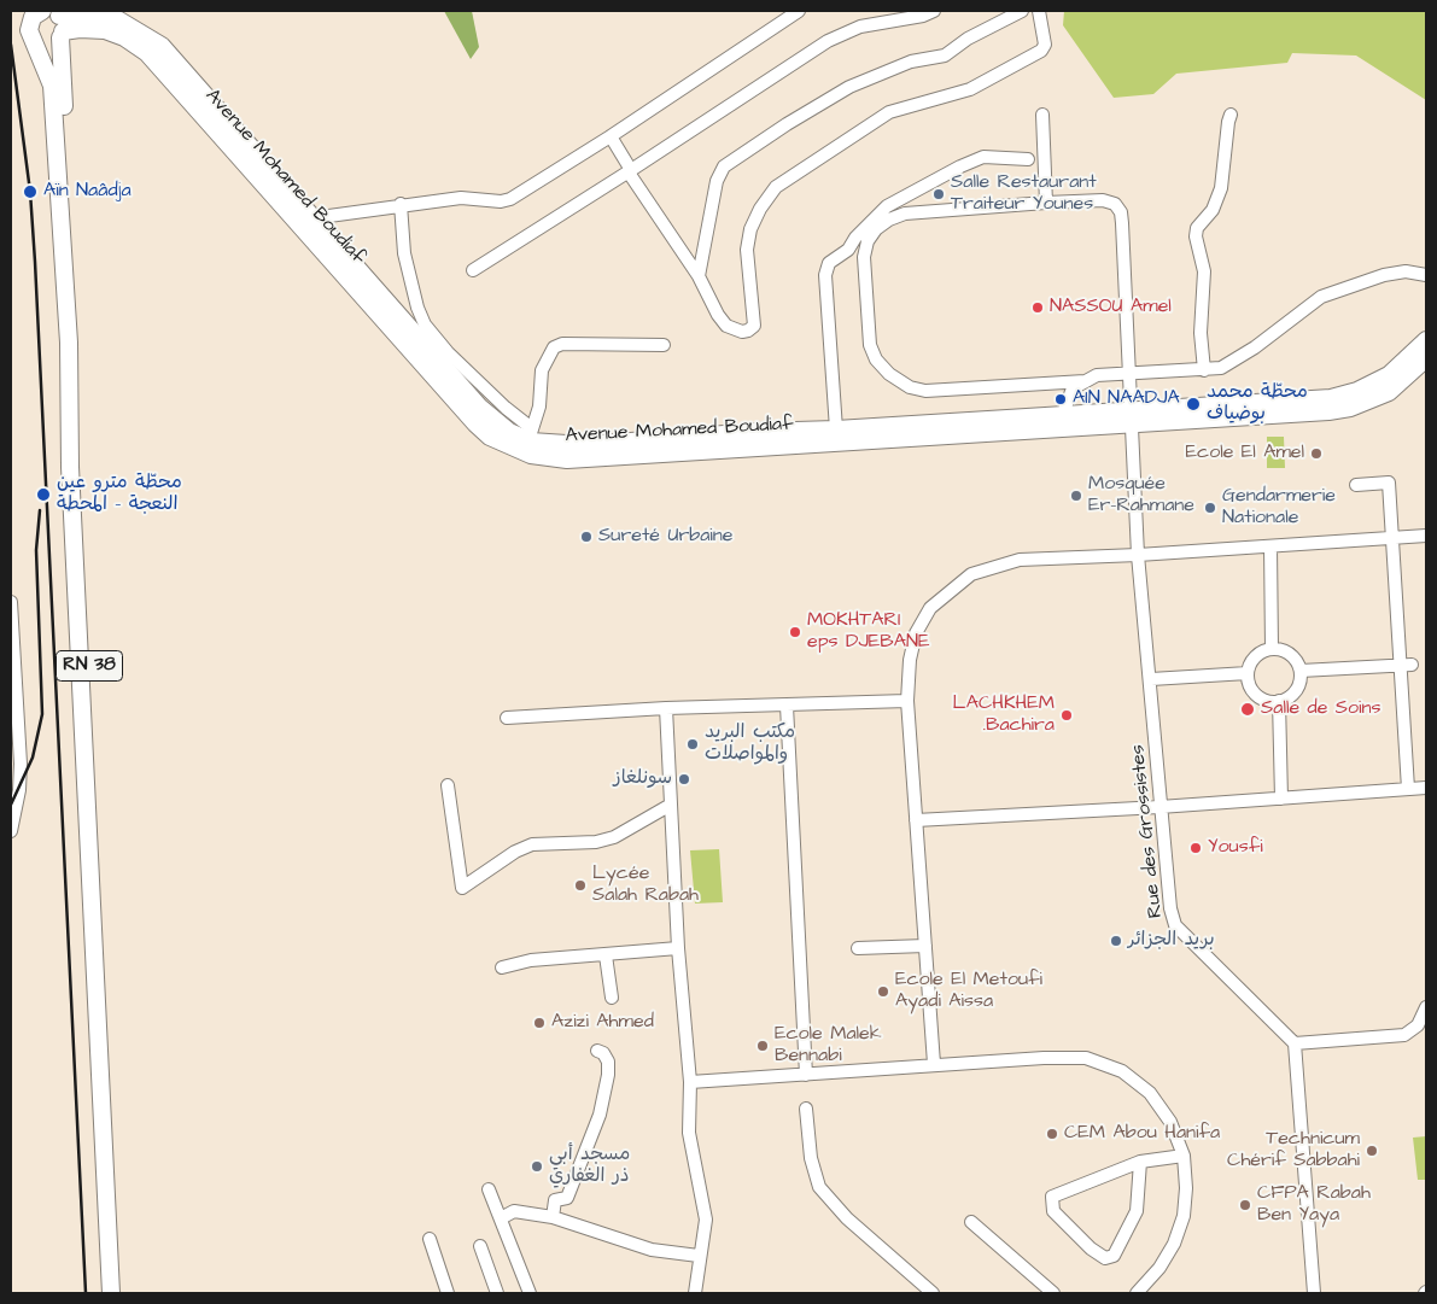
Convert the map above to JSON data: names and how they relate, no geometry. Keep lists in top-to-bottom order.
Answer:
{
  "streets": {
    "main road": ["Avenue Mohamed Boudiaf", "RN 38"],
    "street": ["Rue des Grossistes"]
  },
  "crossings": [
    ["Avenue Mohamed Boudiaf", "RN 38"],
    ["Avenue Mohamed Boudiaf", "Rue des Grossistes"]
  ],
  "places": [
    "Aïn Naâdja",
    "Salle Restaurant Traiteur Younes",
    "NASSOU Amel",
    "AIN NAADJA",
    "محطّة محمد بوضياف",
    "Ecole El Amel",
    "محطّة مترو عين النعجة – المحطة",
    "Mosquée Er-Rahmane",
    "Gendarmerie Nationale",
    "Sureté Urbaine",
    "MOKHTARI eps DJEBANE",
    "Salle de Soins",
    "LACHKHEM .Bachira",
    "مكتب البريد والمواصلات",
    "سونلغاز",
    "Yousfi",
    "Lycée Salah Rabah",
    "بريد الجزائر",
    "Ecole El Metoufi Ayadi Aissa",
    "Azizi Ahmed",
    "Ecole Malek Bennabi",
    "CEM Abou Hanifa",
    "Technicum Chérif Sabbahi",
    "مسجد أبي ذر الغفاري",
    "CFPA Rabah Ben Yaya"
  ]
}
